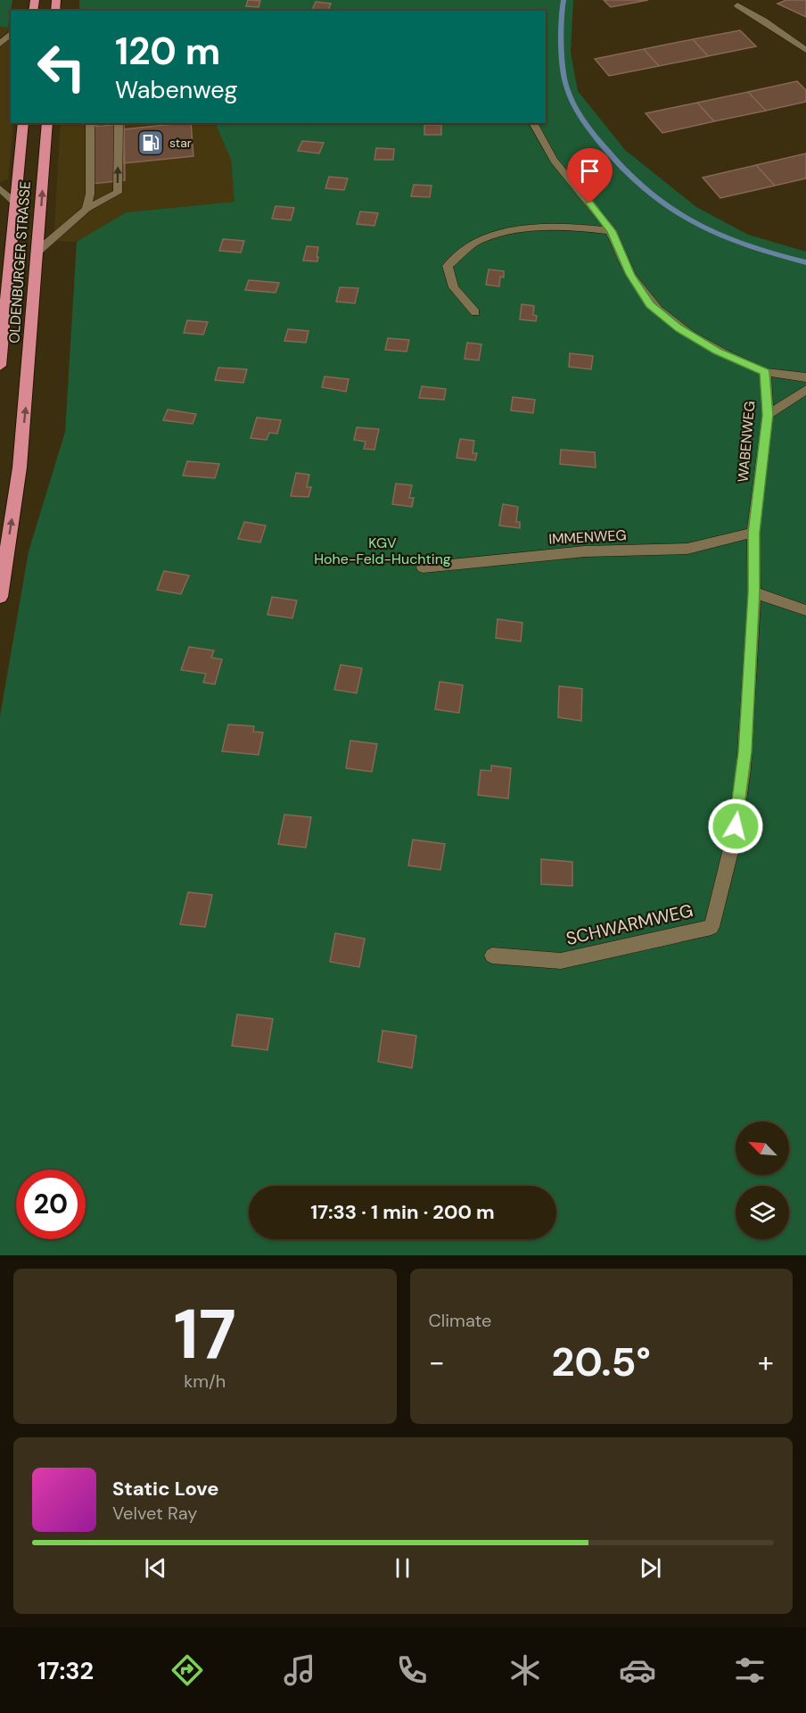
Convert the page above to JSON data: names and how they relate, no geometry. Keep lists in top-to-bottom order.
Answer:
{
  "streets": {
    "highway": ["OLDENBURGER STRASSE"],
    "street": ["WABENWEG", "IMMENWEG", "SCHWARMWEG"]
  },
  "crossings": [
    ["WABENWEG", "IMMENWEG"],
    ["WABENWEG", "SCHWARMWEG"]
  ],
  "parks": ["KGV Hohe-Feld-Huchting"],
  "places": {
    "fuel station": ["star"]
  },
  "north": "top left",
  "page": {
    "turn": ["120 m", "Wabenweg"],
    "limit": "20",
    "trip": "17:33 · 1 min · 200 m",
    "tile": [
      ["17", "km/h"],
      "Climate"
    ],
    "heat": ["−", "20.5°", "+"],
    "song": ["Static Love", "Velvet Ray"],
    "tabs": "17:32"
  }
}
